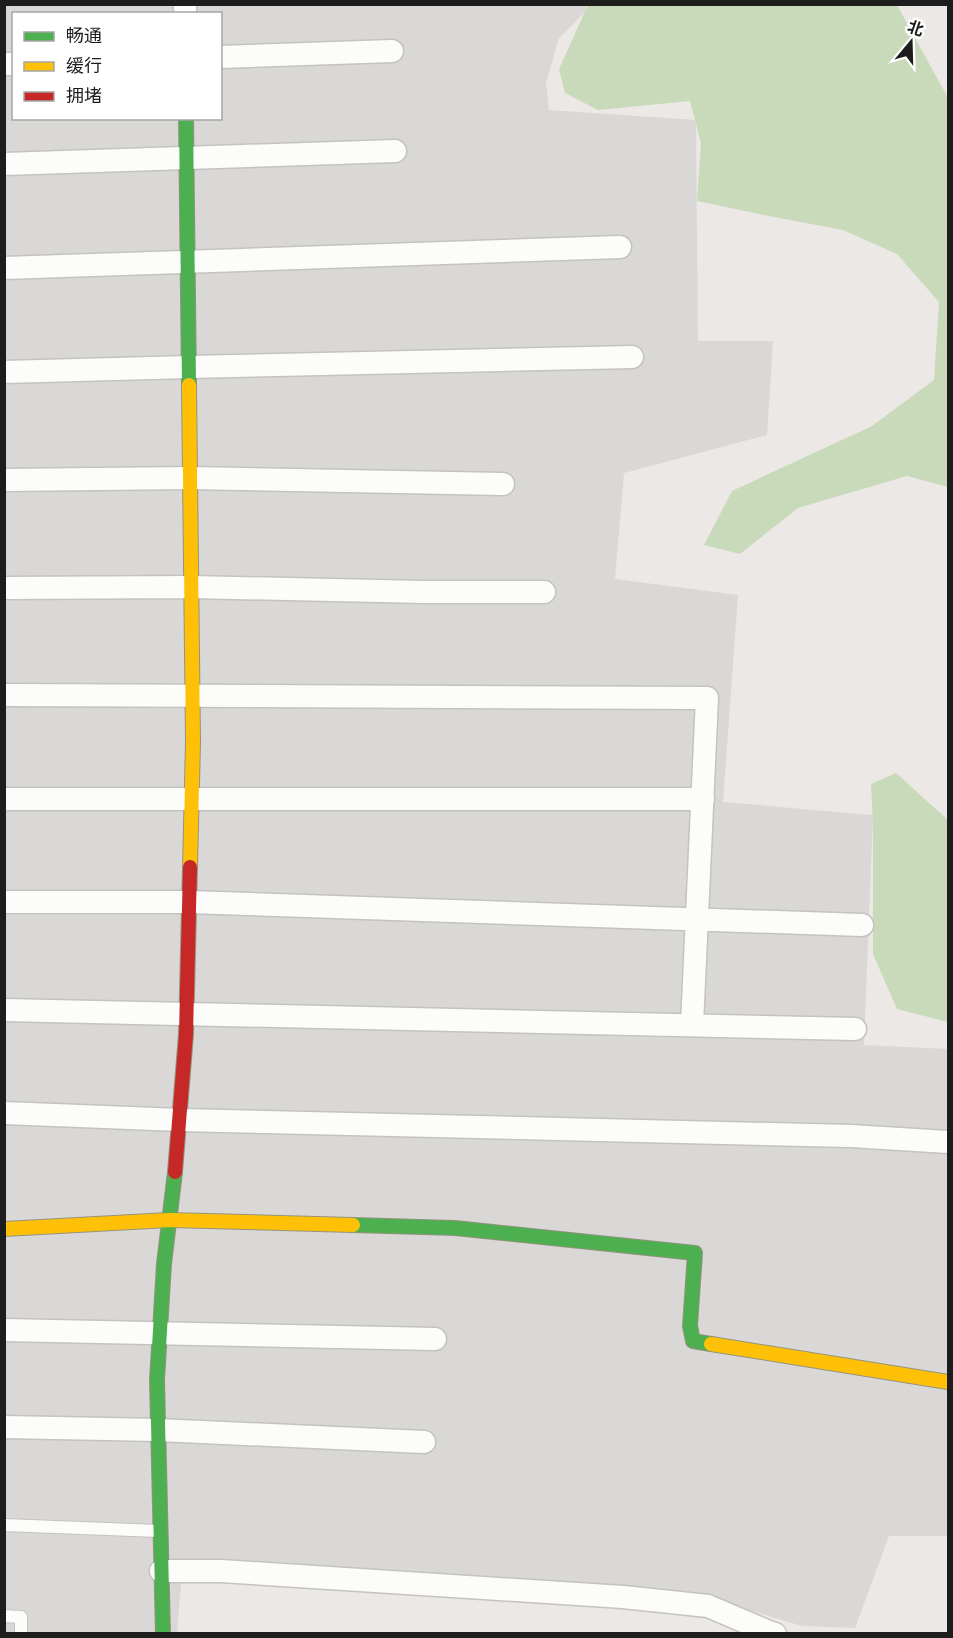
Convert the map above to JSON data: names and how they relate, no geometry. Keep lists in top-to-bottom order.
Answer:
{
  "legend": ["畅通", "缓行", "拥堵"],
  "north": "top"
}
